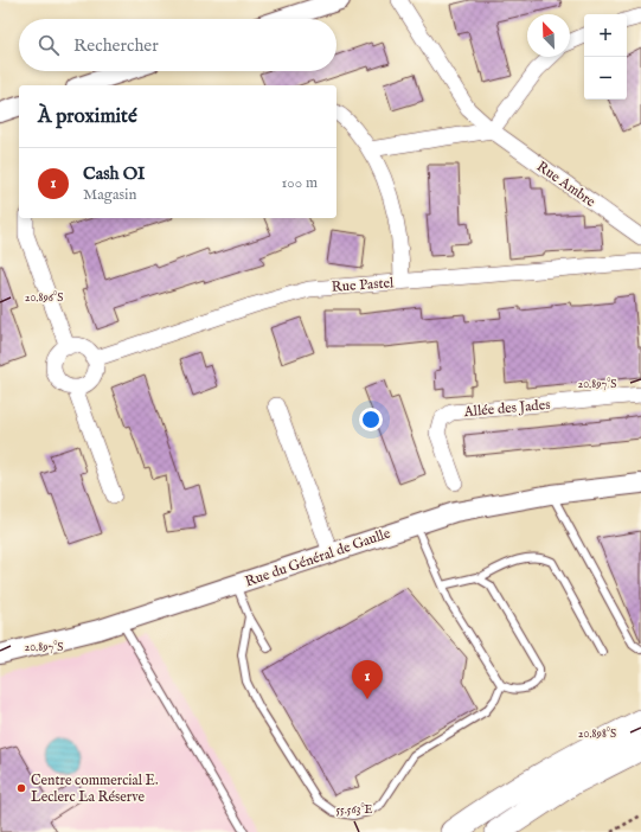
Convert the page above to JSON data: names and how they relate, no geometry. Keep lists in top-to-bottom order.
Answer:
{
  "streets": {
    "street": [
      "Rue Ambre",
      "Rue Pastel",
      "Allée des Jades",
      "Rue du Général de Gaulle"
    ]
  },
  "places": ["Centre commercial E. Leclerc La Réserve"],
  "north": "top left",
  "page": {
    "map_buttons": ["+", "−"],
    "search": "Rechercher",
    "heading": "À proximité",
    "list": [
      {
        "mark": "1",
        "name": "Cash OI",
        "note": "Magasin",
        "value": "100 m"
      }
    ],
    "pins": "1"
  },
  "coordinates": [
    "20.896°S",
    "20.897°S",
    "20.898°S",
    "55.563°E"
  ]
}
